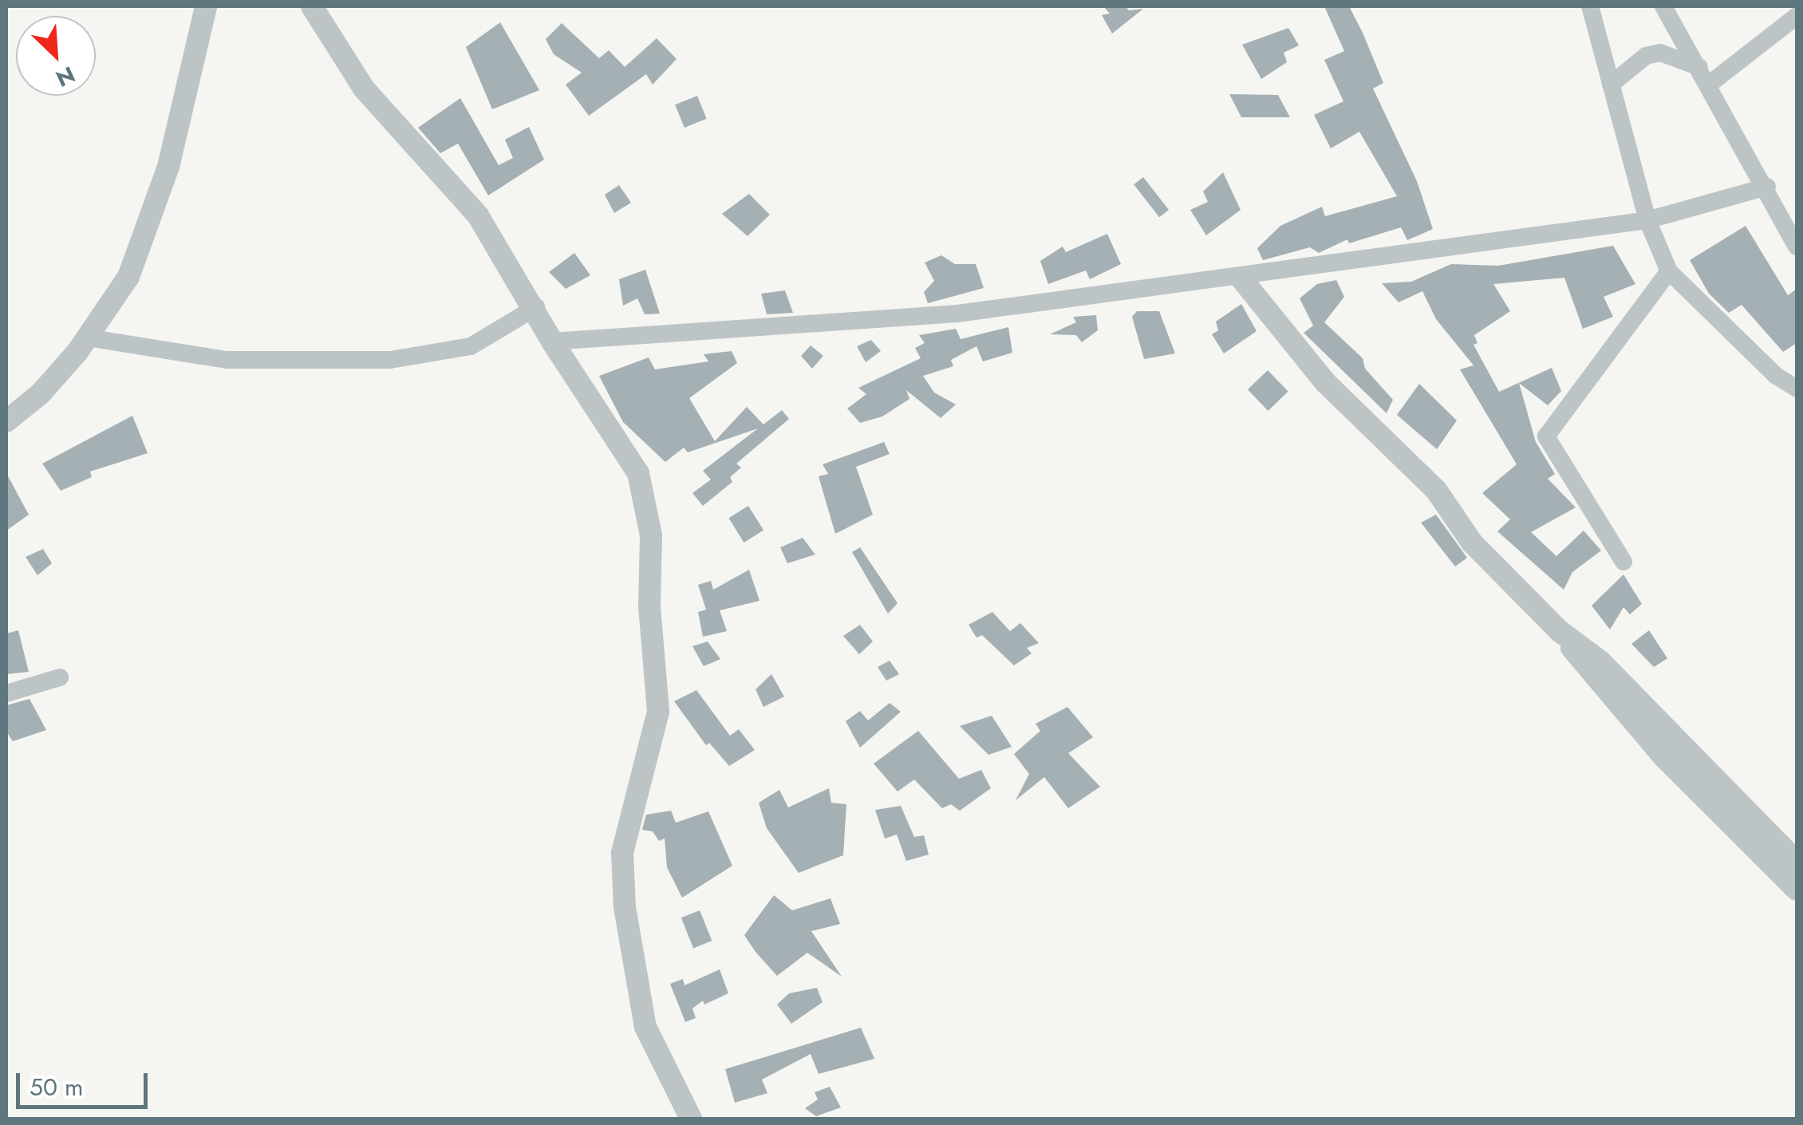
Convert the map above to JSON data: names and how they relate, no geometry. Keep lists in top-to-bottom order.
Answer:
{
  "scale_bar": "50 m",
  "north": "bottom right"
}
